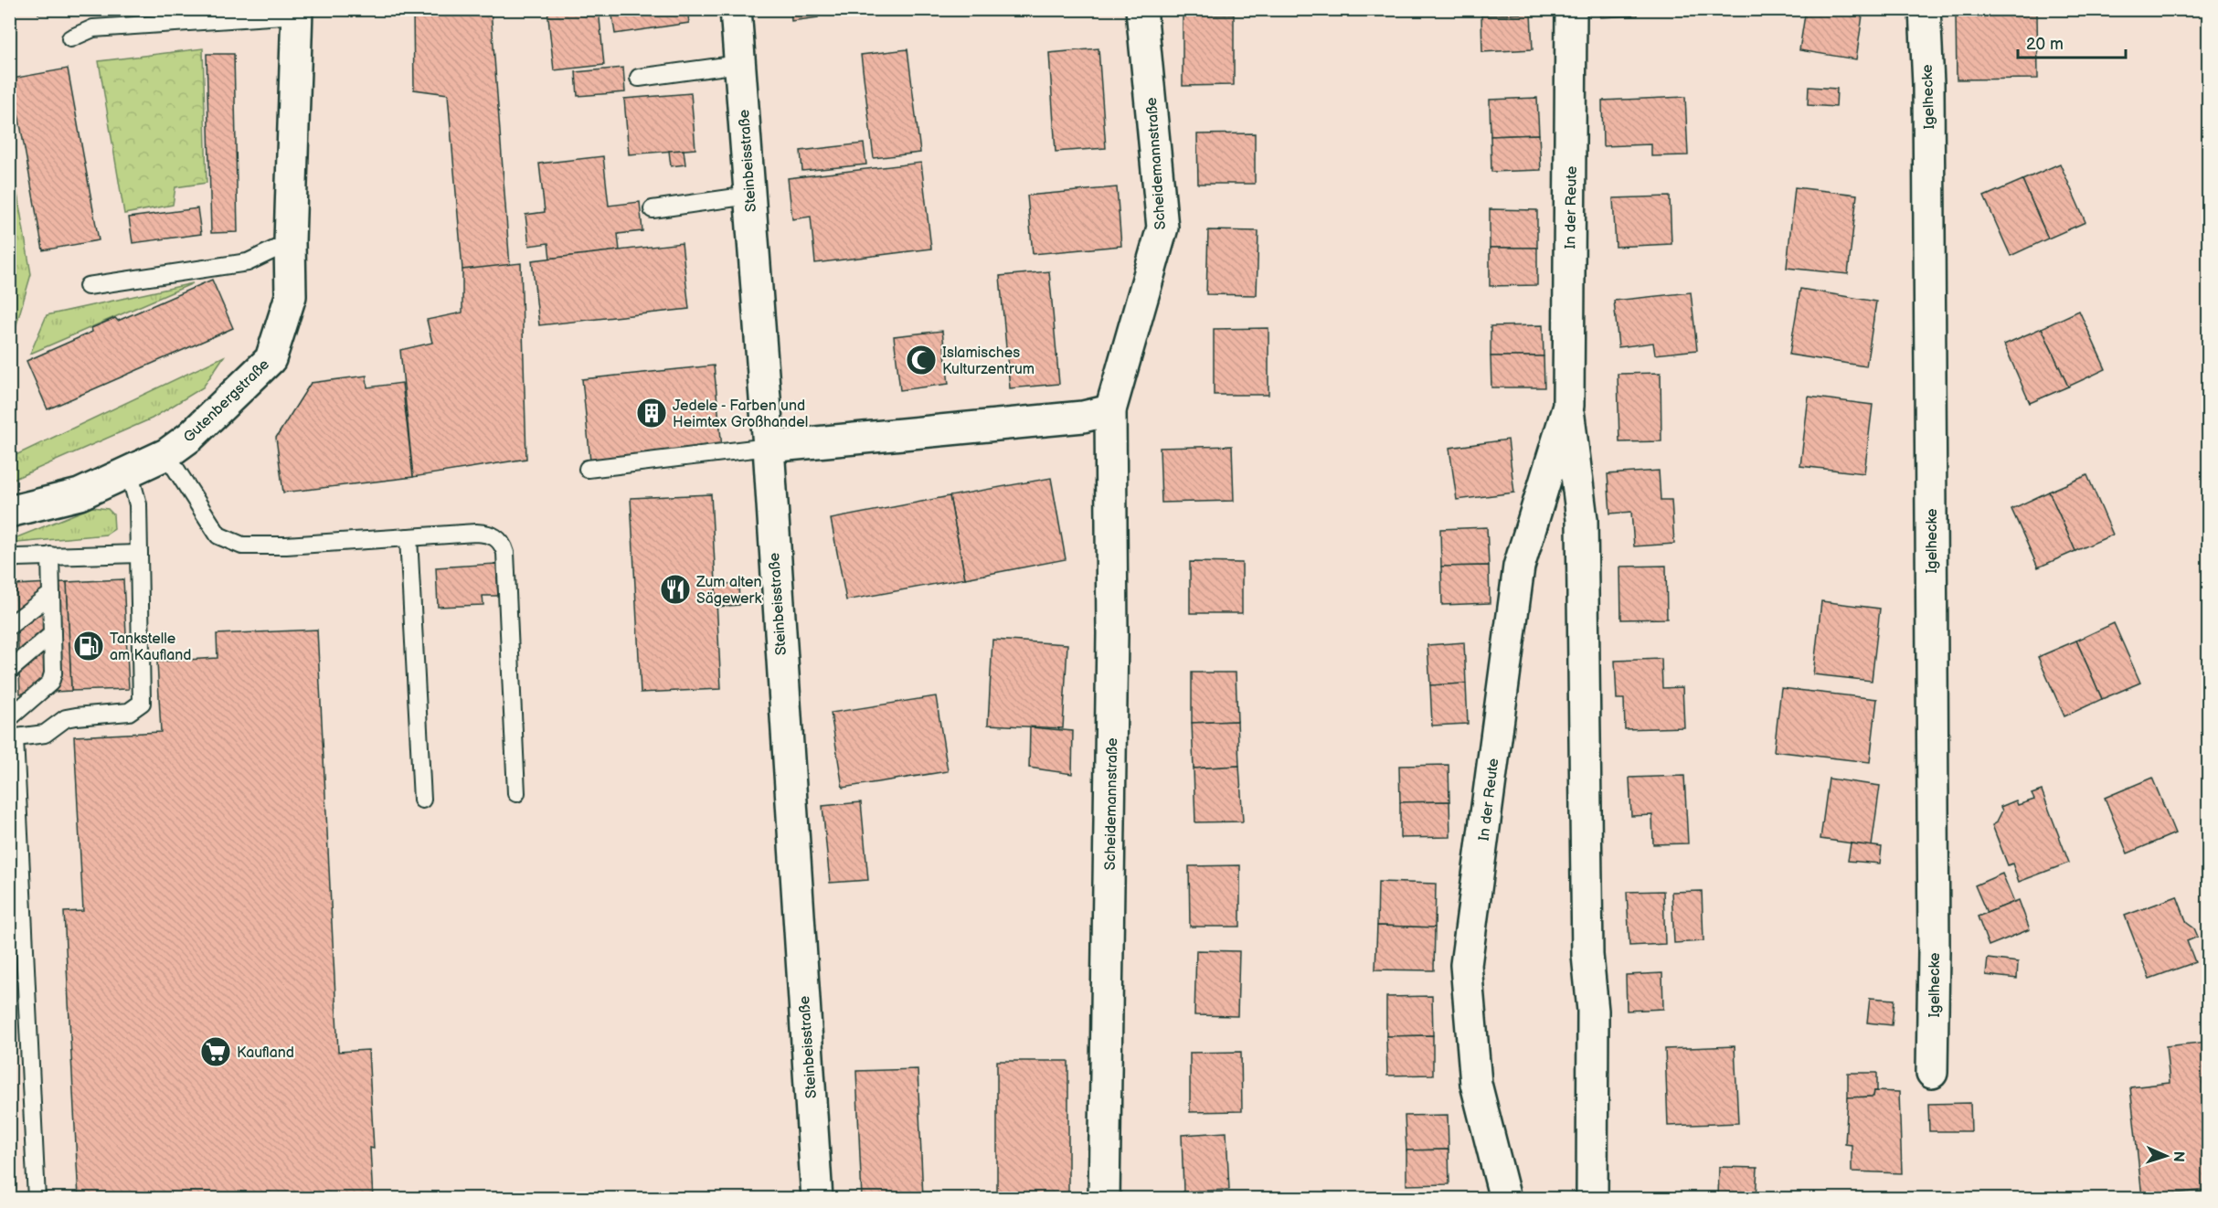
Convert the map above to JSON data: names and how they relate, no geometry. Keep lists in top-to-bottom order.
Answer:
{
  "streets": {
    "street": [
      "Igelhecke",
      "Steinbeisstraße",
      "Scheidemannstraße",
      "In der Reute",
      "Gutenbergstraße"
    ]
  },
  "places": {
    "mosque": ["Islamisches Kulturzentrum"],
    "building": ["Jedele - Farben und Heimtex Großhandel"],
    "restaurant": ["Zum alten Sägewerk"],
    "fuel station": ["Tankstelle am Kaufland"],
    "supermarket": ["Kaufland"]
  },
  "scale_bar": "20 m",
  "north": "right"
}
